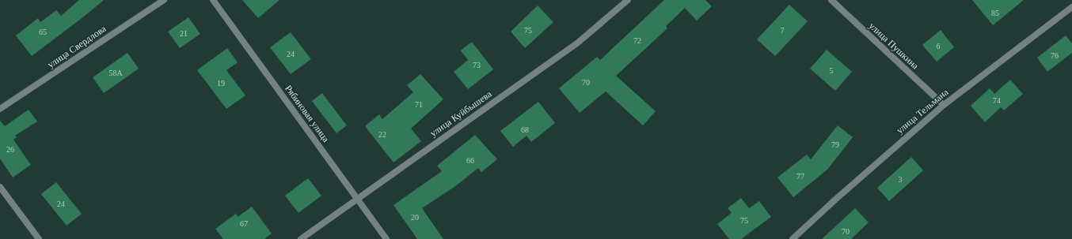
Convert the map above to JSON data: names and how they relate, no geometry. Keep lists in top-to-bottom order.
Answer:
{
  "streets": {
    "street": [
      "улица Пушкина",
      "улица Свердлова",
      "улица Тельмана",
      "Рябиновая улица",
      "улица Куйбышева"
    ]
  },
  "crossings": [
    ["улица Пушкина", "улица Тельмана"],
    ["Рябиновая улица", "улица Куйбышева"]
  ],
  "house_numbers": [
    "85",
    "75",
    "7",
    "65",
    "21",
    "72",
    "6",
    "24",
    "76",
    "73",
    "5",
    "58А",
    "70",
    "19",
    "74",
    "71",
    "68",
    "22",
    "79",
    "26",
    "66",
    "77",
    "3",
    "24",
    "20",
    "75",
    "67",
    "70"
  ]
}
